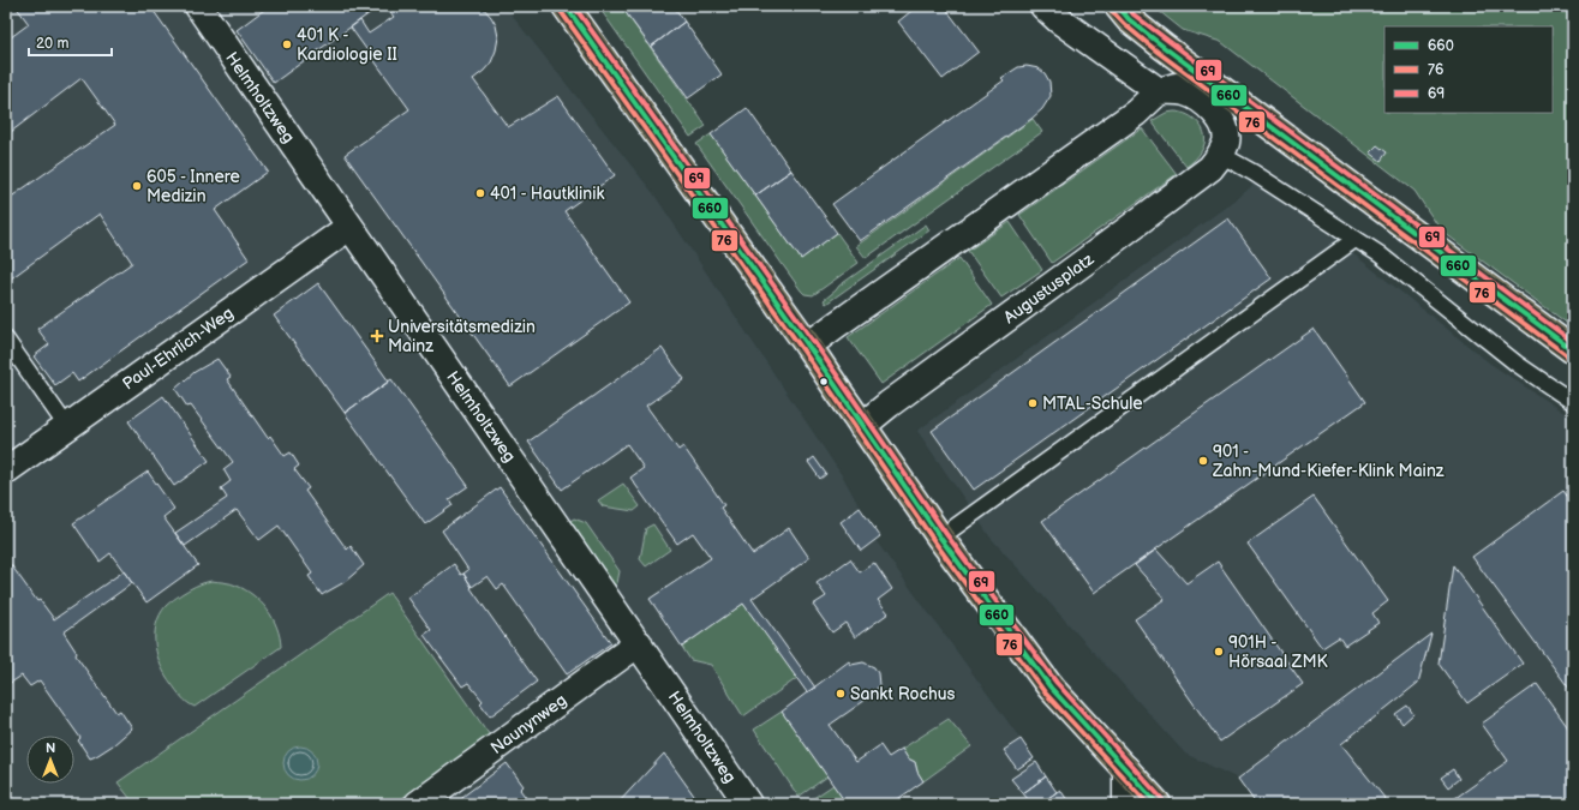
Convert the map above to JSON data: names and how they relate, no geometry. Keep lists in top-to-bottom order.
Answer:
{
  "streets": {
    "street": [
      "Helmholtzweg",
      "Augustusplatz",
      "Paul-Ehrlich-Weg",
      "Naunynweg"
    ]
  },
  "crossings": [
    ["Helmholtzweg", "Paul-Ehrlich-Weg"],
    ["Helmholtzweg", "Naunynweg"]
  ],
  "places": {
    "other": [
      "401 K - Kardiologie II",
      "605 - Innere Medizin",
      "401 - Hautklinik",
      "MTAL-Schule",
      "901 - Zahn-Mund-Kiefer-Klink Mainz",
      "901H - Hörsaal ZMK",
      "Sankt Rochus"
    ],
    "health": ["Universitätsmedizin Mainz"]
  },
  "lines": ["transit line 660", "transit line 69", "transit line 76"],
  "legend": ["660", "76", "69"],
  "scale_bar": "20 m",
  "north": "top"
}
